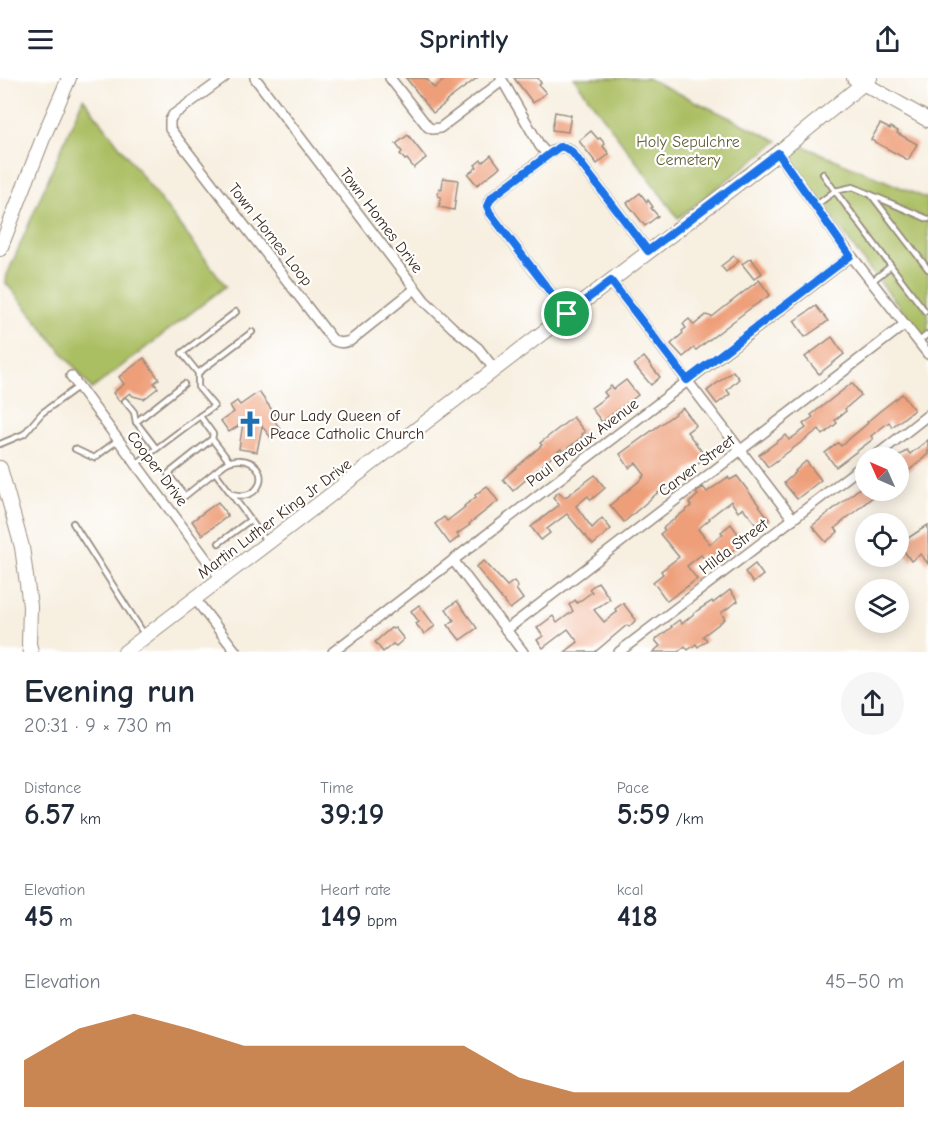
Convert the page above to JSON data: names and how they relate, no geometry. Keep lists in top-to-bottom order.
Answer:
{
  "streets": {
    "street": [
      "Town Homes Drive",
      "Town Homes Loop",
      "Paul Breaux Avenue",
      "Carver Street",
      "Cooper Drive",
      "Martin Luther King Jr Drive",
      "Hilda Street"
    ]
  },
  "crossings": [
    ["Town Homes Drive", "Town Homes Loop"],
    ["Town Homes Drive", "Martin Luther King Jr Drive"],
    ["Cooper Drive", "Martin Luther King Jr Drive"]
  ],
  "parks": ["Holy Sepulchre Cemetery"],
  "places": {
    "church": ["Our Lady Queen of Peace Catholic Church"]
  },
  "north": "top left",
  "page": {
    "header": "Sprintly",
    "heading": ["Evening run", "20:31 · 9 × 730 m"],
    "stats": [
      ["Distance", "6.57 km"],
      ["Time", "39:19"],
      ["Pace", "5:59 /km"],
      ["Elevation", "45 m"],
      ["Heart rate", "149 bpm"],
      ["kcal", "418"]
    ],
    "chart": ["Elevation", "45–50 m"]
  }
}
